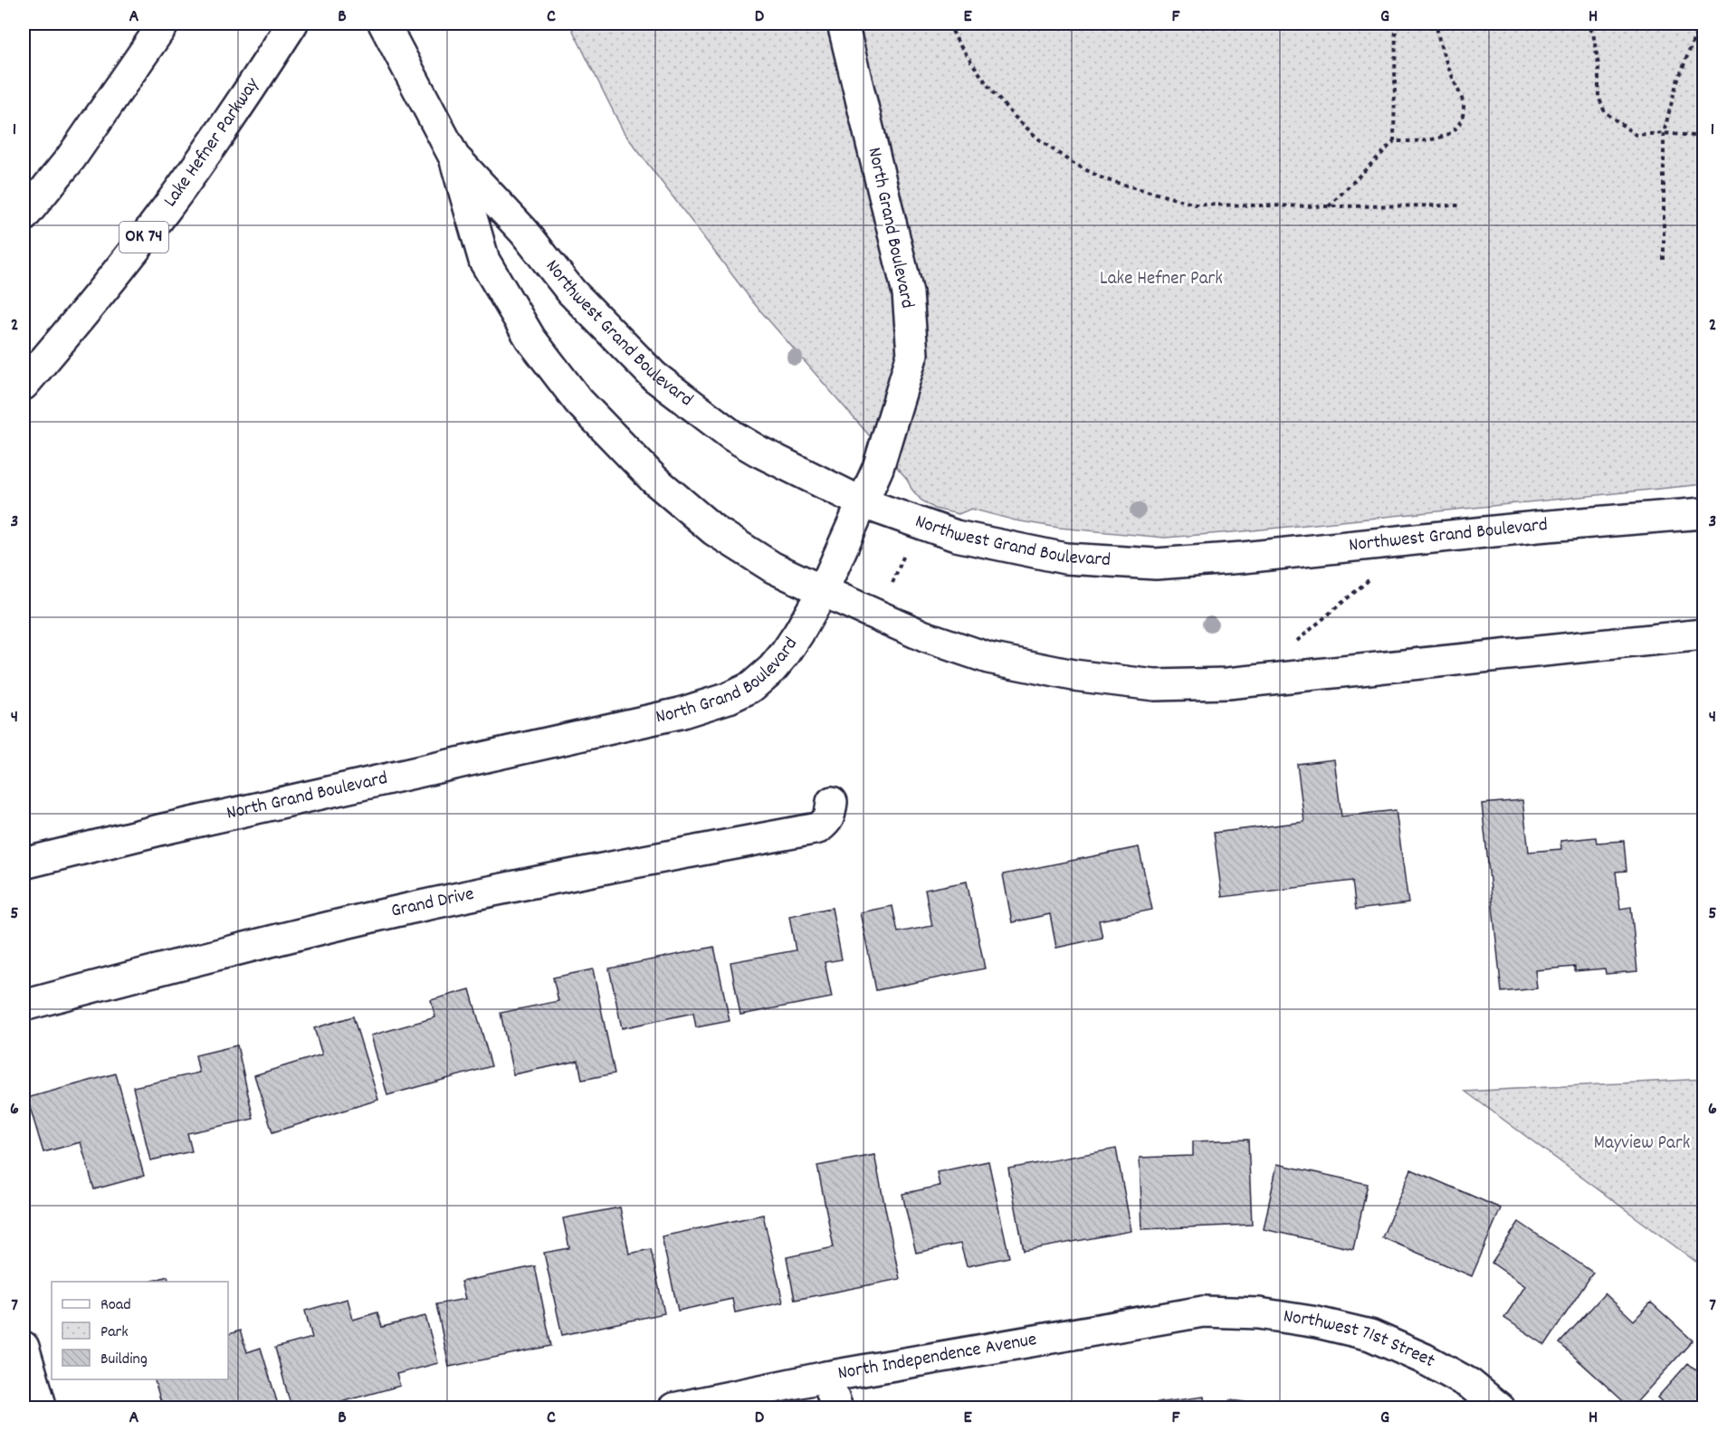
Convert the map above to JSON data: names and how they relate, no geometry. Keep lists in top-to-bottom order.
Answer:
{
  "streets": {
    "main road": [
      "Lake Hefner Parkway",
      "North Grand Boulevard",
      "OK 74",
      "Northwest Grand Boulevard",
      "Grand Drive",
      "Northwest 71st Street",
      "North Independence Avenue"
    ]
  },
  "crossings": [
    ["North Grand Boulevard", "Northwest Grand Boulevard"],
    ["Northwest 71st Street", "North Independence Avenue"]
  ],
  "parks": ["Lake Hefner Park", "Mayview Park"],
  "legend": ["Road", "Park", "Building"],
  "grid": {
    "columns": [
      "A",
      "B",
      "C",
      "D",
      "E",
      "F",
      "G",
      "H"
    ],
    "rows": [
      "1",
      "2",
      "3",
      "4",
      "5",
      "6",
      "7"
    ]
  }
}
